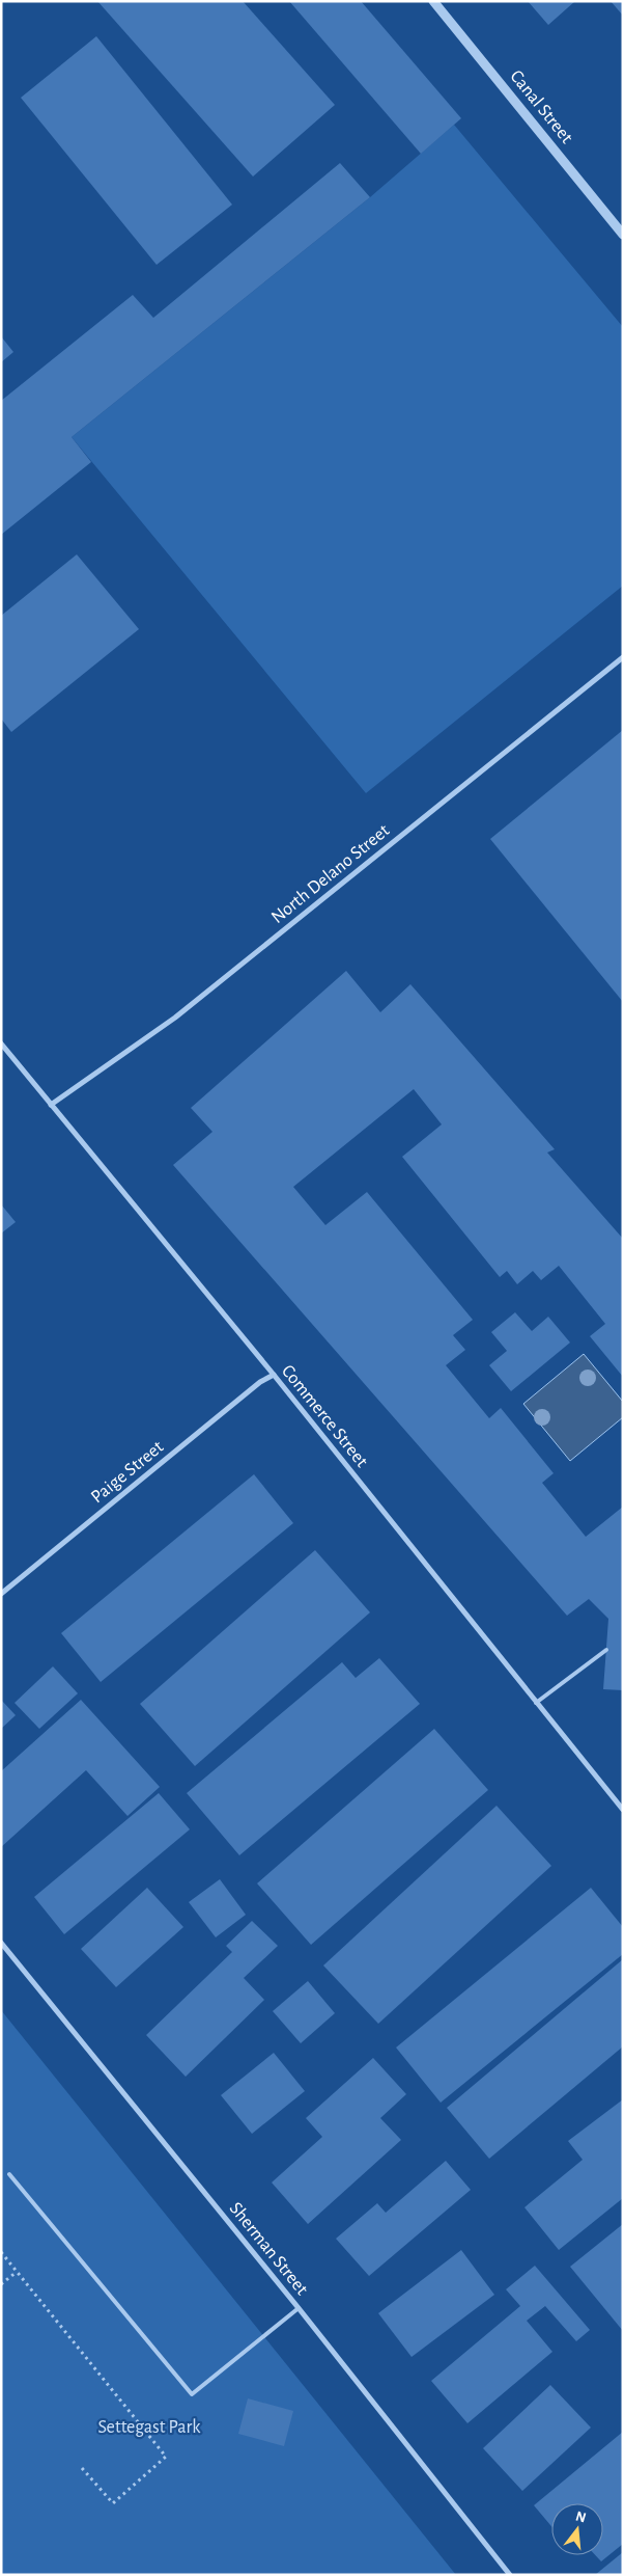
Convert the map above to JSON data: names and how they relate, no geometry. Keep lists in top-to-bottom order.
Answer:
{
  "streets": {
    "street": [
      "Canal Street",
      "North Delano Street",
      "Commerce Street",
      "Paige Street",
      "Sherman Street"
    ]
  },
  "crossings": [
    ["North Delano Street", "Commerce Street"],
    ["Commerce Street", "Paige Street"]
  ],
  "parks": ["Settegast Park"],
  "north": "top"
}
